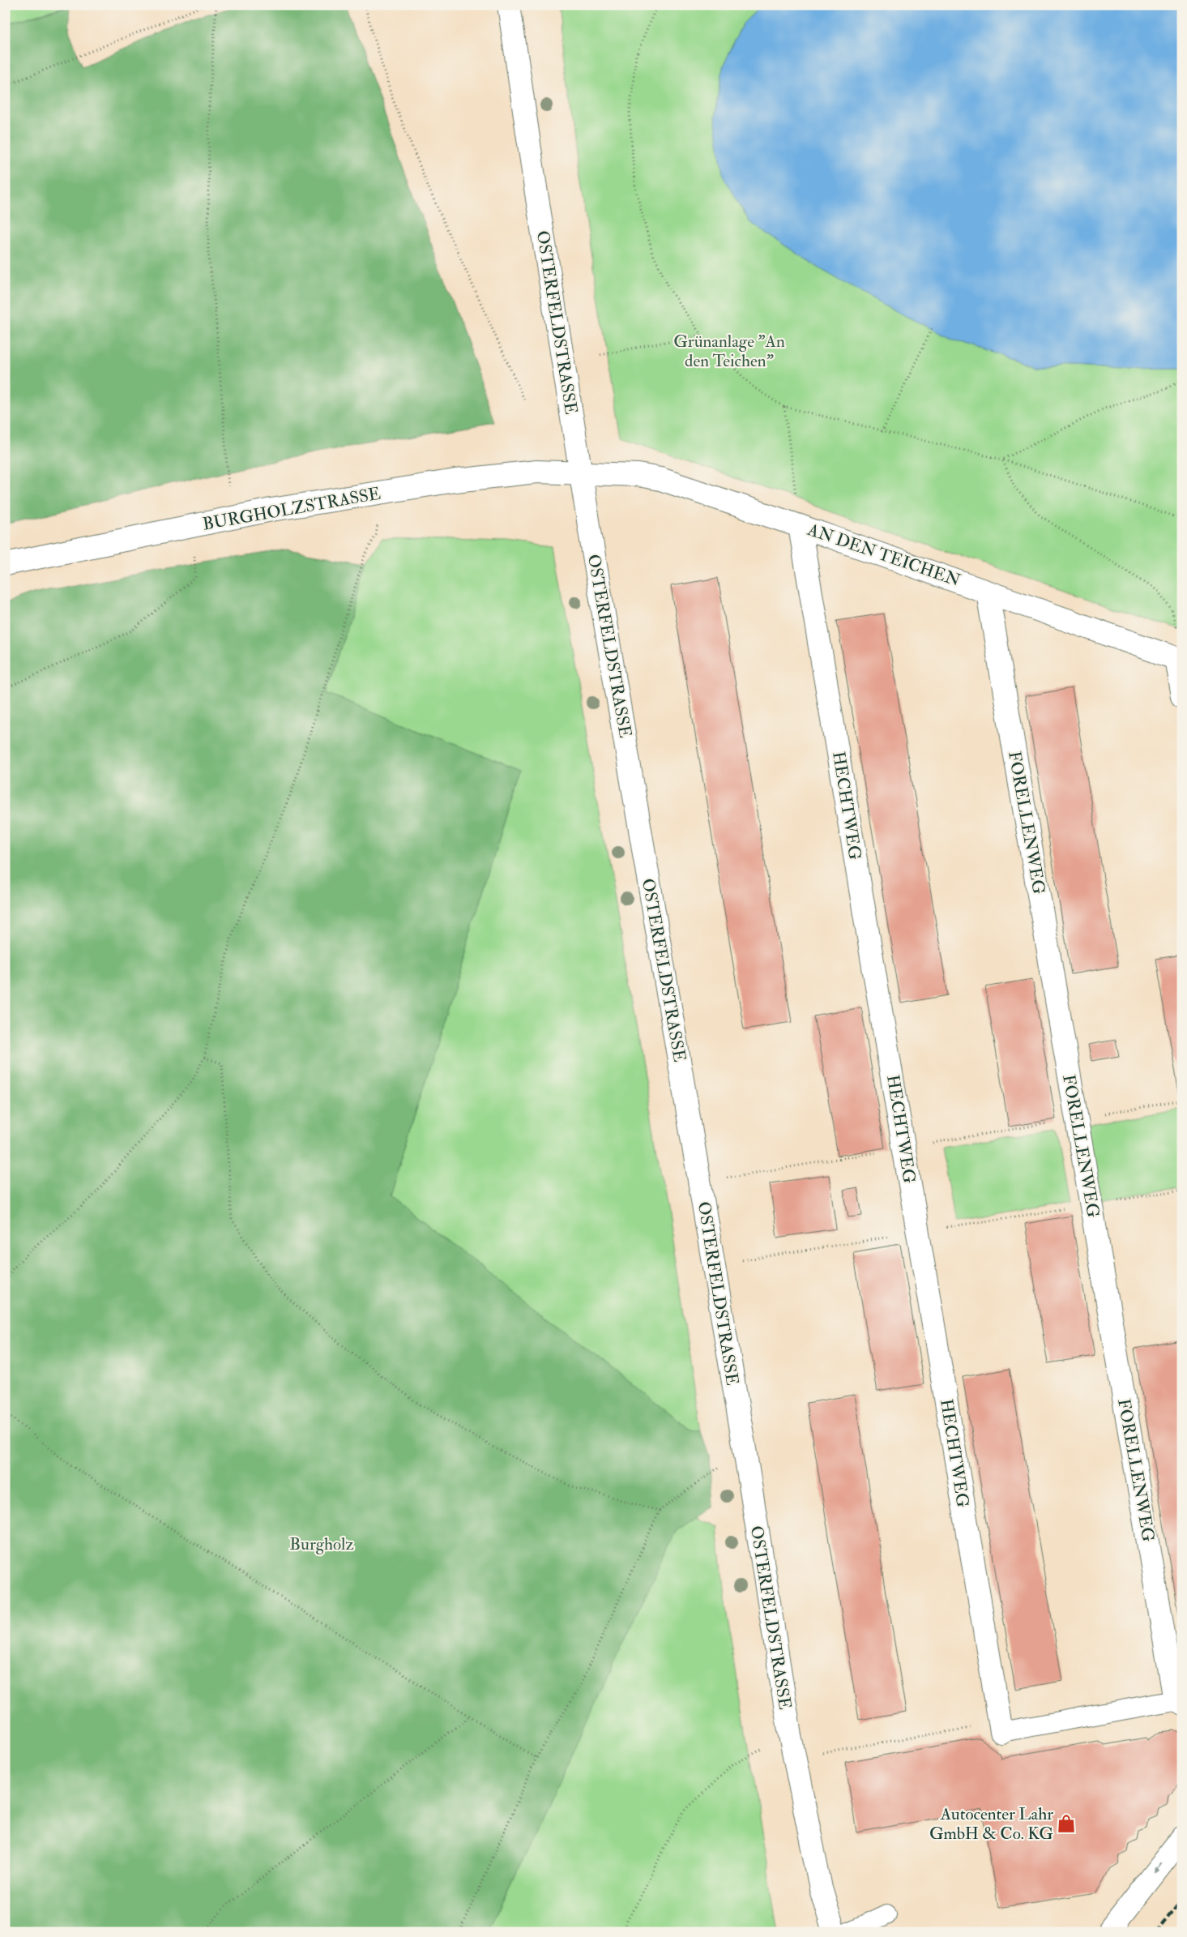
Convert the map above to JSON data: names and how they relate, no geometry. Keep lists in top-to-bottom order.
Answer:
{
  "streets": {
    "street": [
      "OSTERFELDSTRASSE",
      "BURGHOLZSTRASSE",
      "AN DEN TEICHEN",
      "HECHTWEG",
      "FORELLENWEG"
    ]
  },
  "crossings": [
    ["OSTERFELDSTRASSE", "BURGHOLZSTRASSE"],
    ["OSTERFELDSTRASSE", "AN DEN TEICHEN"],
    ["BURGHOLZSTRASSE", "AN DEN TEICHEN"],
    ["AN DEN TEICHEN", "HECHTWEG"],
    ["AN DEN TEICHEN", "FORELLENWEG"]
  ],
  "parks": ["Grünanlage \"An den Teichen\"", "Burgholz"],
  "places": {
    "shop": ["Autocenter Lahr GmbH & Co. KG"]
  }
}
